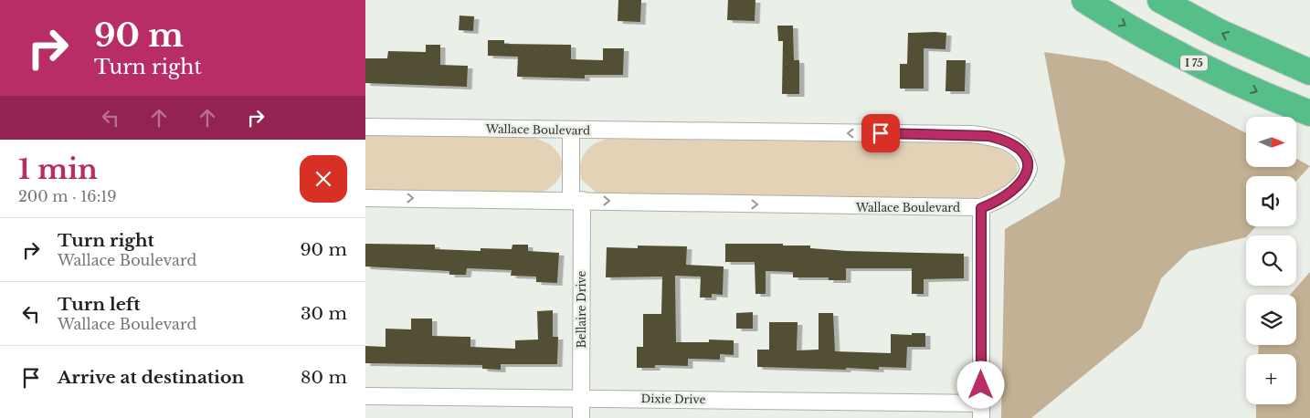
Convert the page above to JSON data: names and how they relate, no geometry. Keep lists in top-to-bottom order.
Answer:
{
  "streets": {
    "highway": ["I 75"],
    "street": ["Wallace Boulevard", "Bellaire Drive", "Dixie Drive"]
  },
  "crossings": [
    ["Wallace Boulevard", "Bellaire Drive"],
    ["Bellaire Drive", "Dixie Drive"]
  ],
  "north": "right",
  "page": {
    "turn": ["90 m", "Turn right"],
    "map_buttons": "+",
    "heading": ["1 min", "200 m · 16:19"],
    "list": [
      {
        "name": "Turn right",
        "note": "Wallace Boulevard",
        "value": "90 m"
      },
      {
        "name": "Turn left",
        "note": "Wallace Boulevard",
        "value": "30 m"
      },
      {
        "name": "Arrive at destination",
        "value": "80 m"
      }
    ]
  }
}
